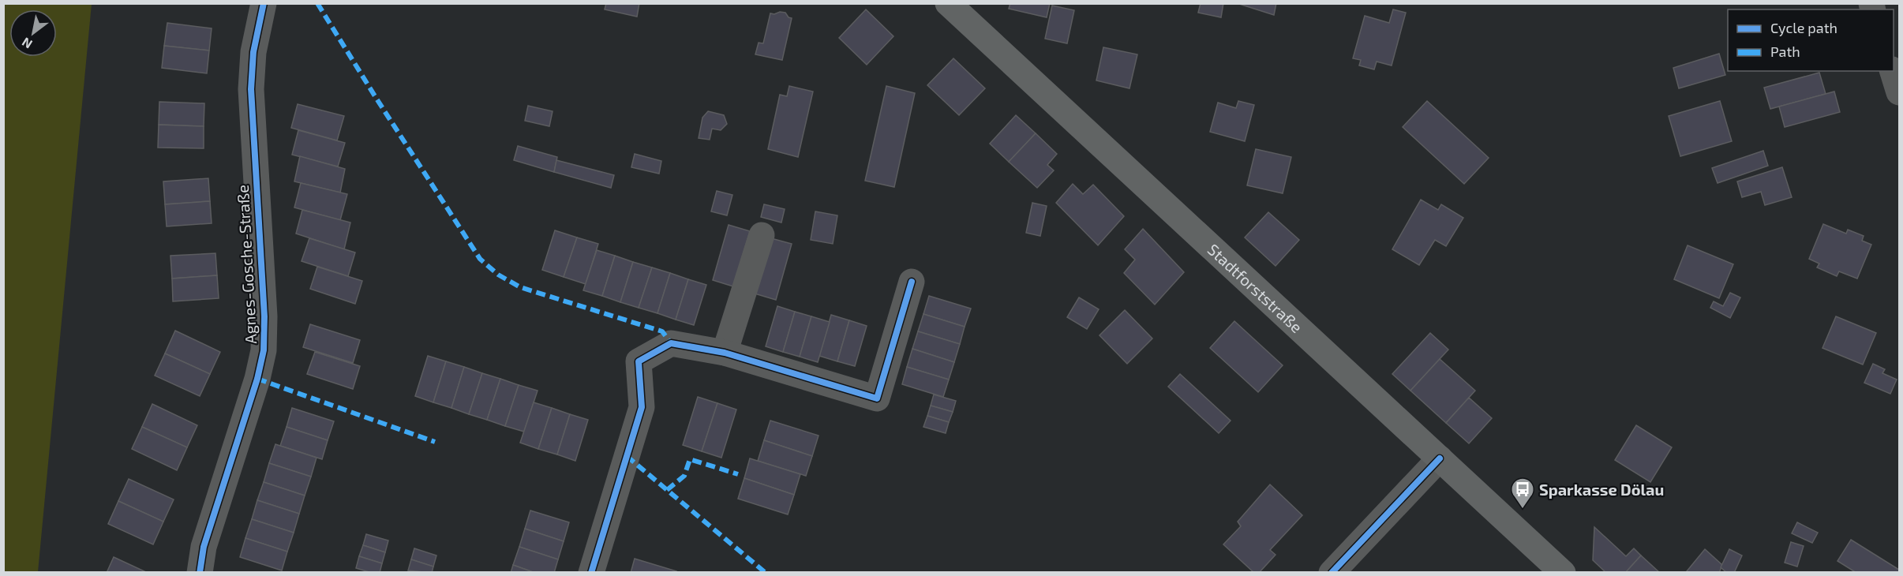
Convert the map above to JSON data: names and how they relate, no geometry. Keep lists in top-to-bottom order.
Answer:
{
  "streets": {
    "main road": ["Stadtforststraße"],
    "street": ["Agnes-Gosche-Straße"]
  },
  "places": {
    "bus stop": ["Sparkasse Dölau"]
  },
  "legend": ["Cycle path", "Path"],
  "north": "bottom left"
}
